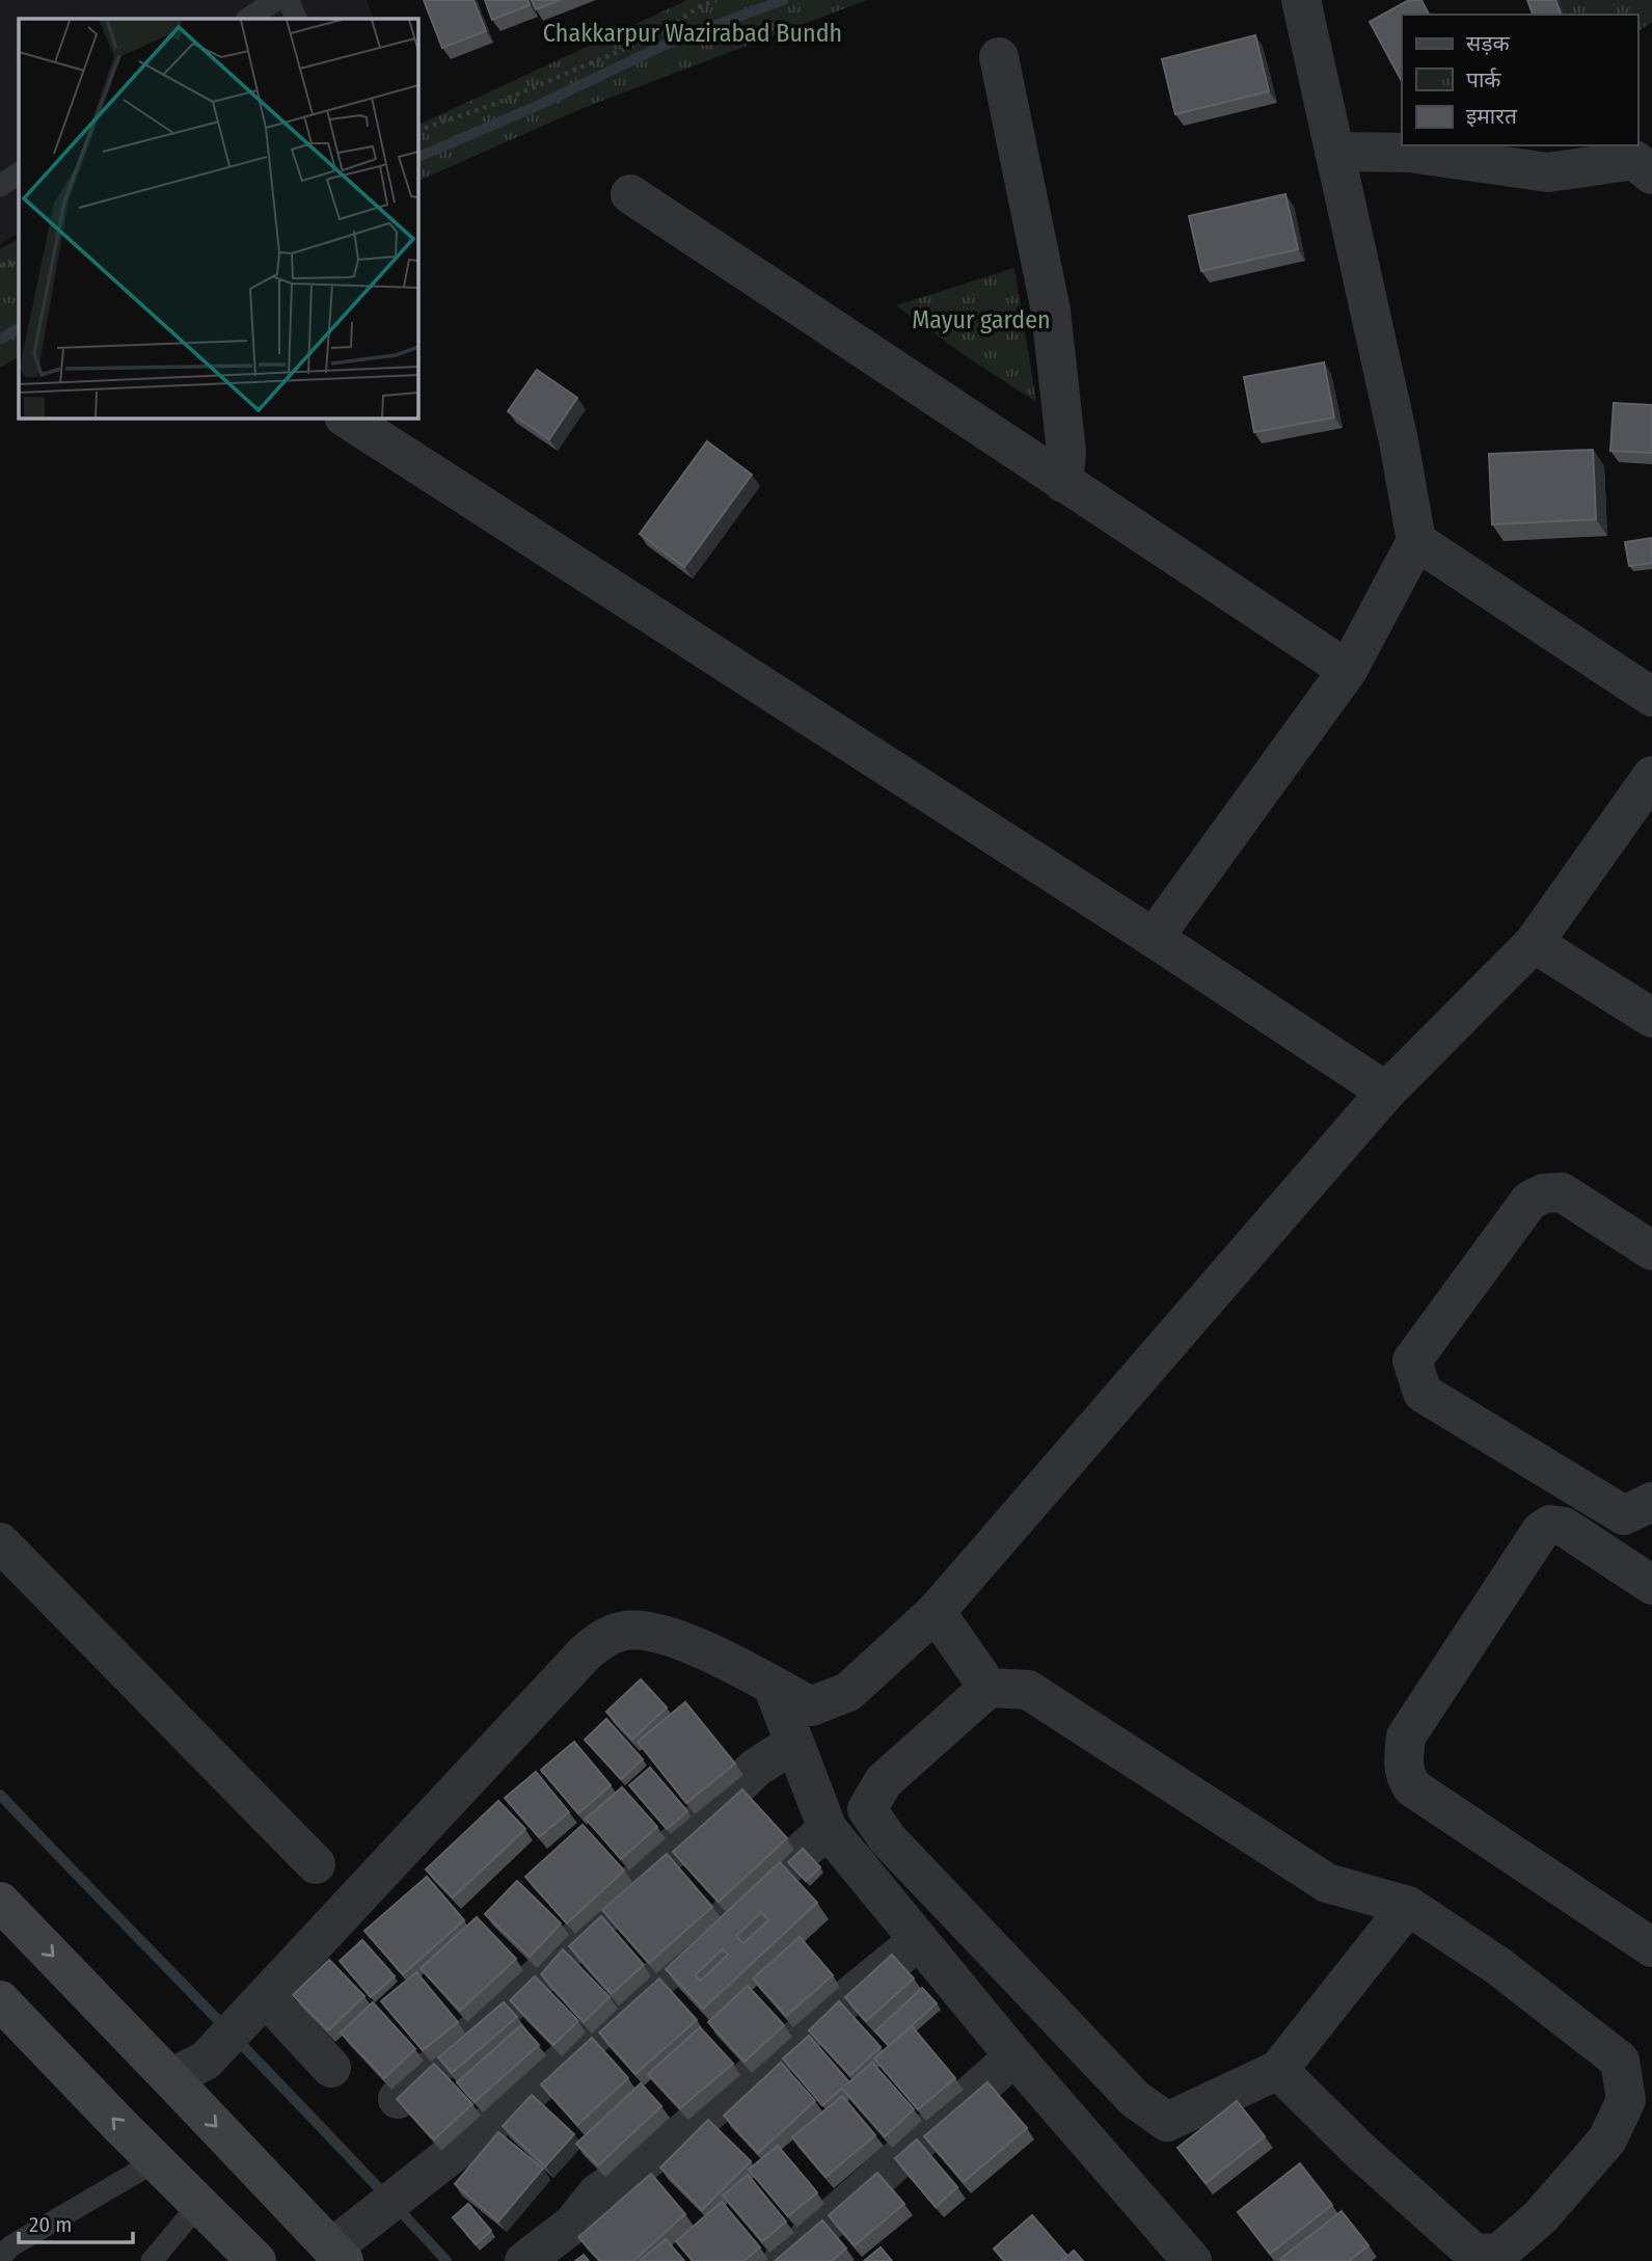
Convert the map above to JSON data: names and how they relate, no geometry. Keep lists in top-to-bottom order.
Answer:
{
  "parks": ["Chakkarpur Wazirabad Bundh", "Mayur garden"],
  "legend": ["सड़क", "पार्क", "इमारत"],
  "scale_bar": "20 m"
}
